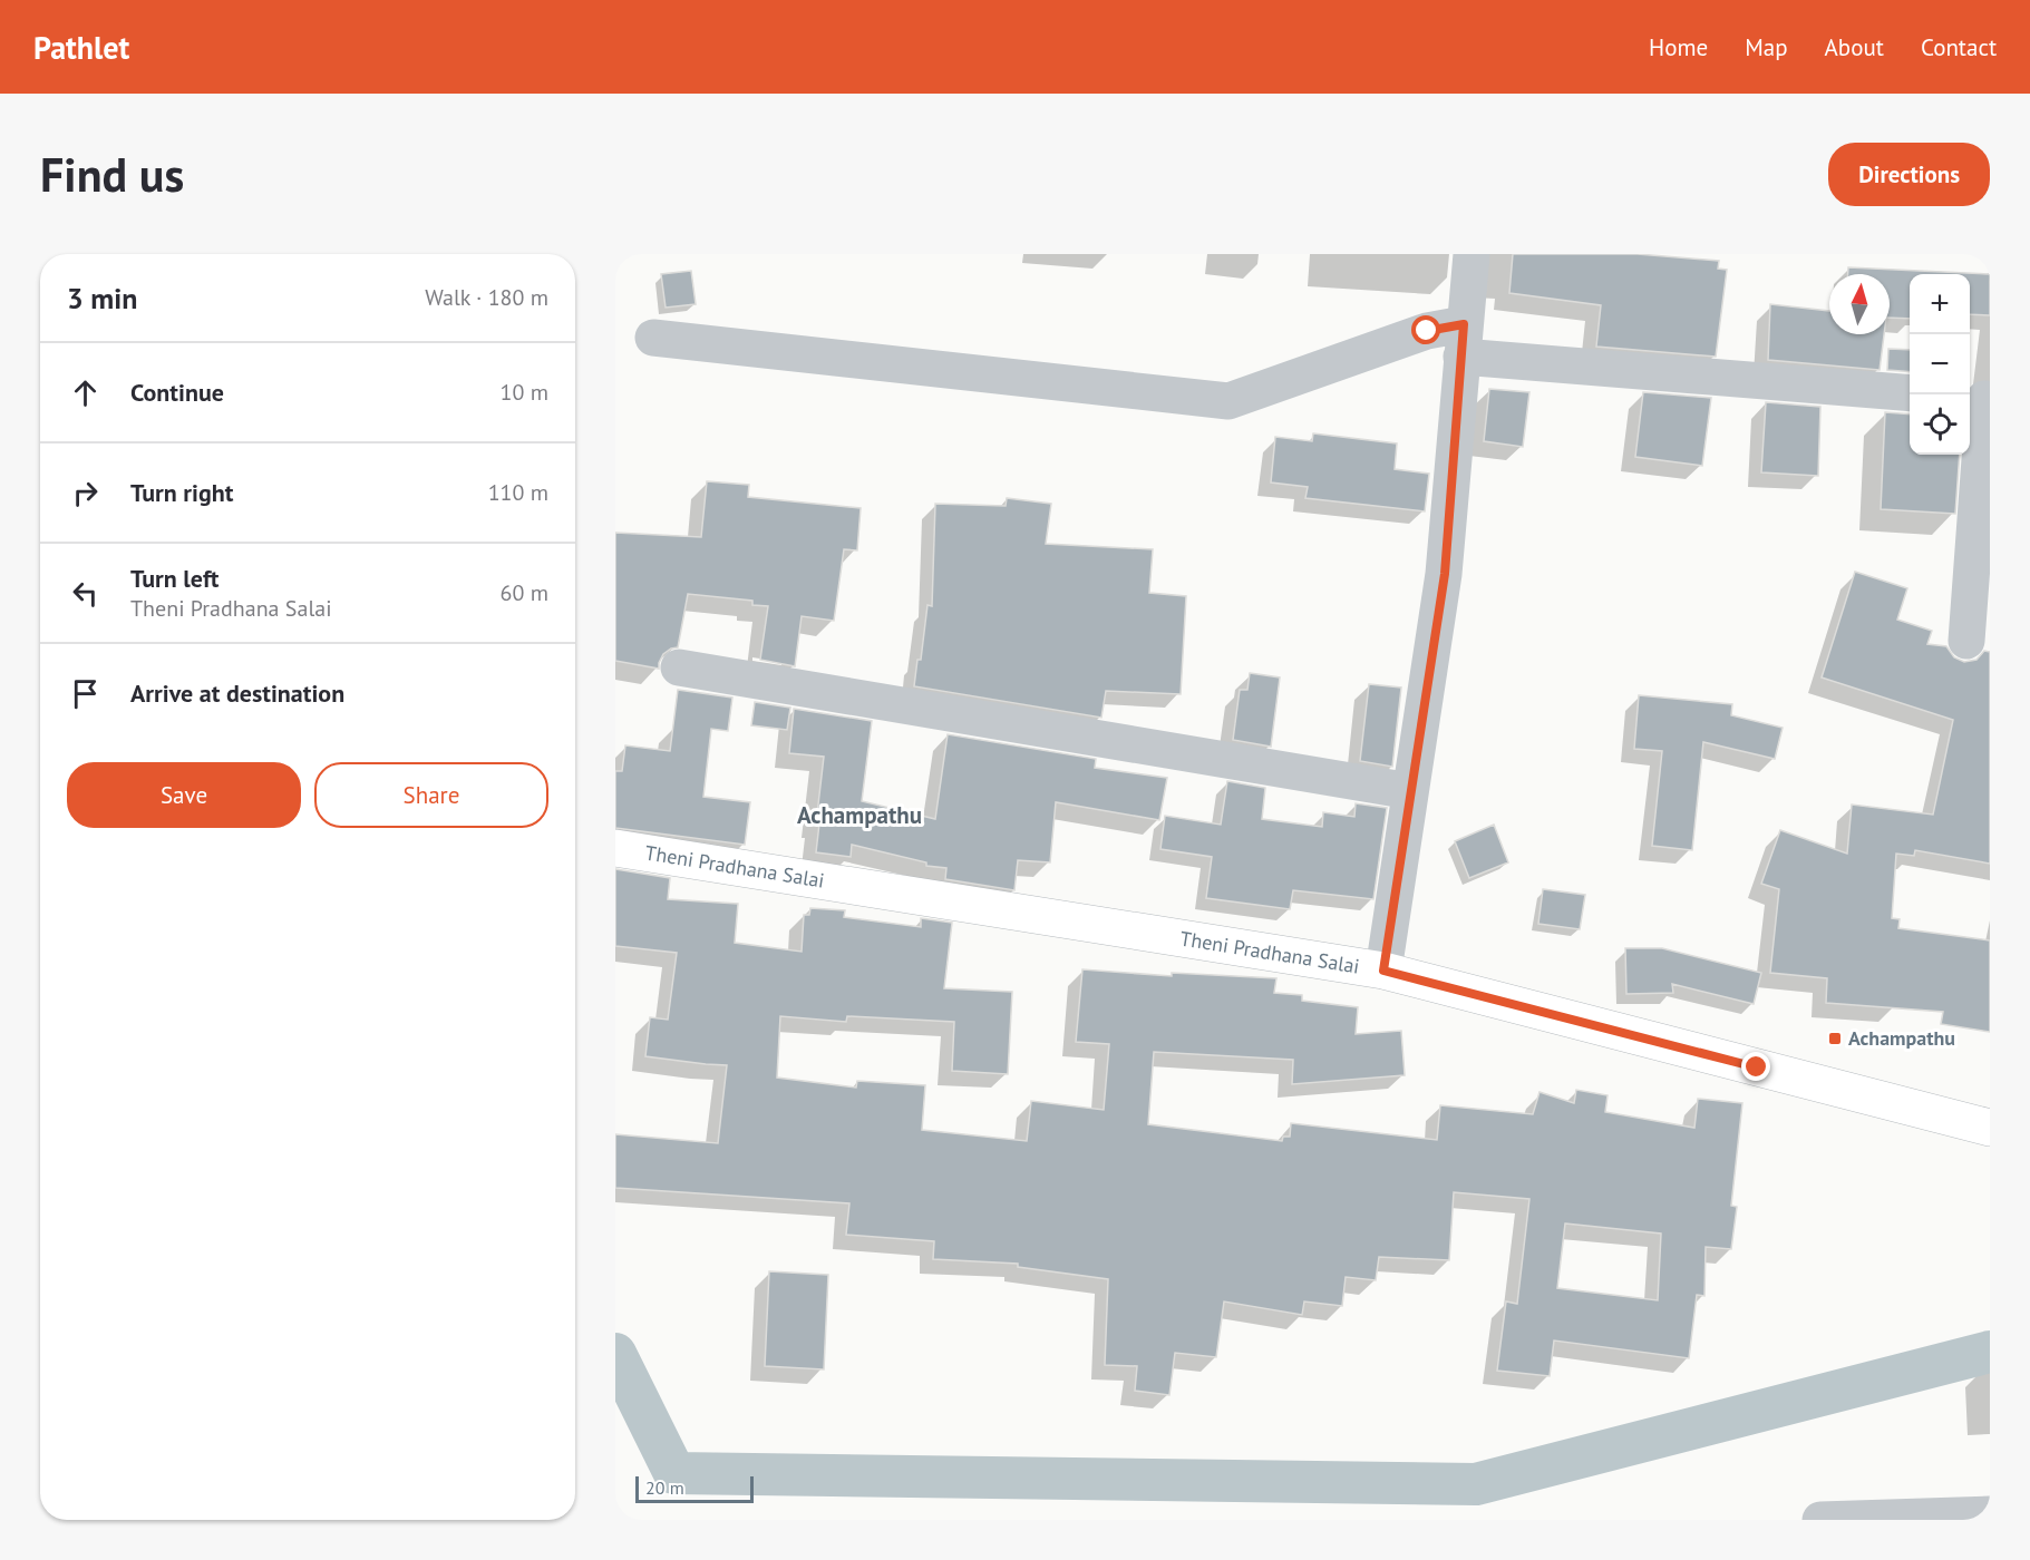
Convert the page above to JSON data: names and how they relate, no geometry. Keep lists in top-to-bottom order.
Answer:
{
  "streets": {
    "main road": ["Theni Pradhana Salai"]
  },
  "districts": ["Achampathu"],
  "places": {
    "transit": ["Achampathu"]
  },
  "scale_bar": "20 m",
  "north": "top",
  "page": {
    "header": "Pathlet",
    "nav": [
      "Home",
      "Map",
      "About",
      "Contact"
    ],
    "buttons": [
      "Directions",
      ["Save", "Share"]
    ],
    "title": "Find us",
    "heading": ["3 min", "Walk · 180 m"],
    "map_buttons": ["+", "−"],
    "list": [
      ["Continue", "10 m"],
      ["Turn right", "110 m"],
      ["Turn left", "Theni Pradhana Salai", "60 m"],
      "Arrive at destination"
    ],
    "scale": "20 m"
  }
}
